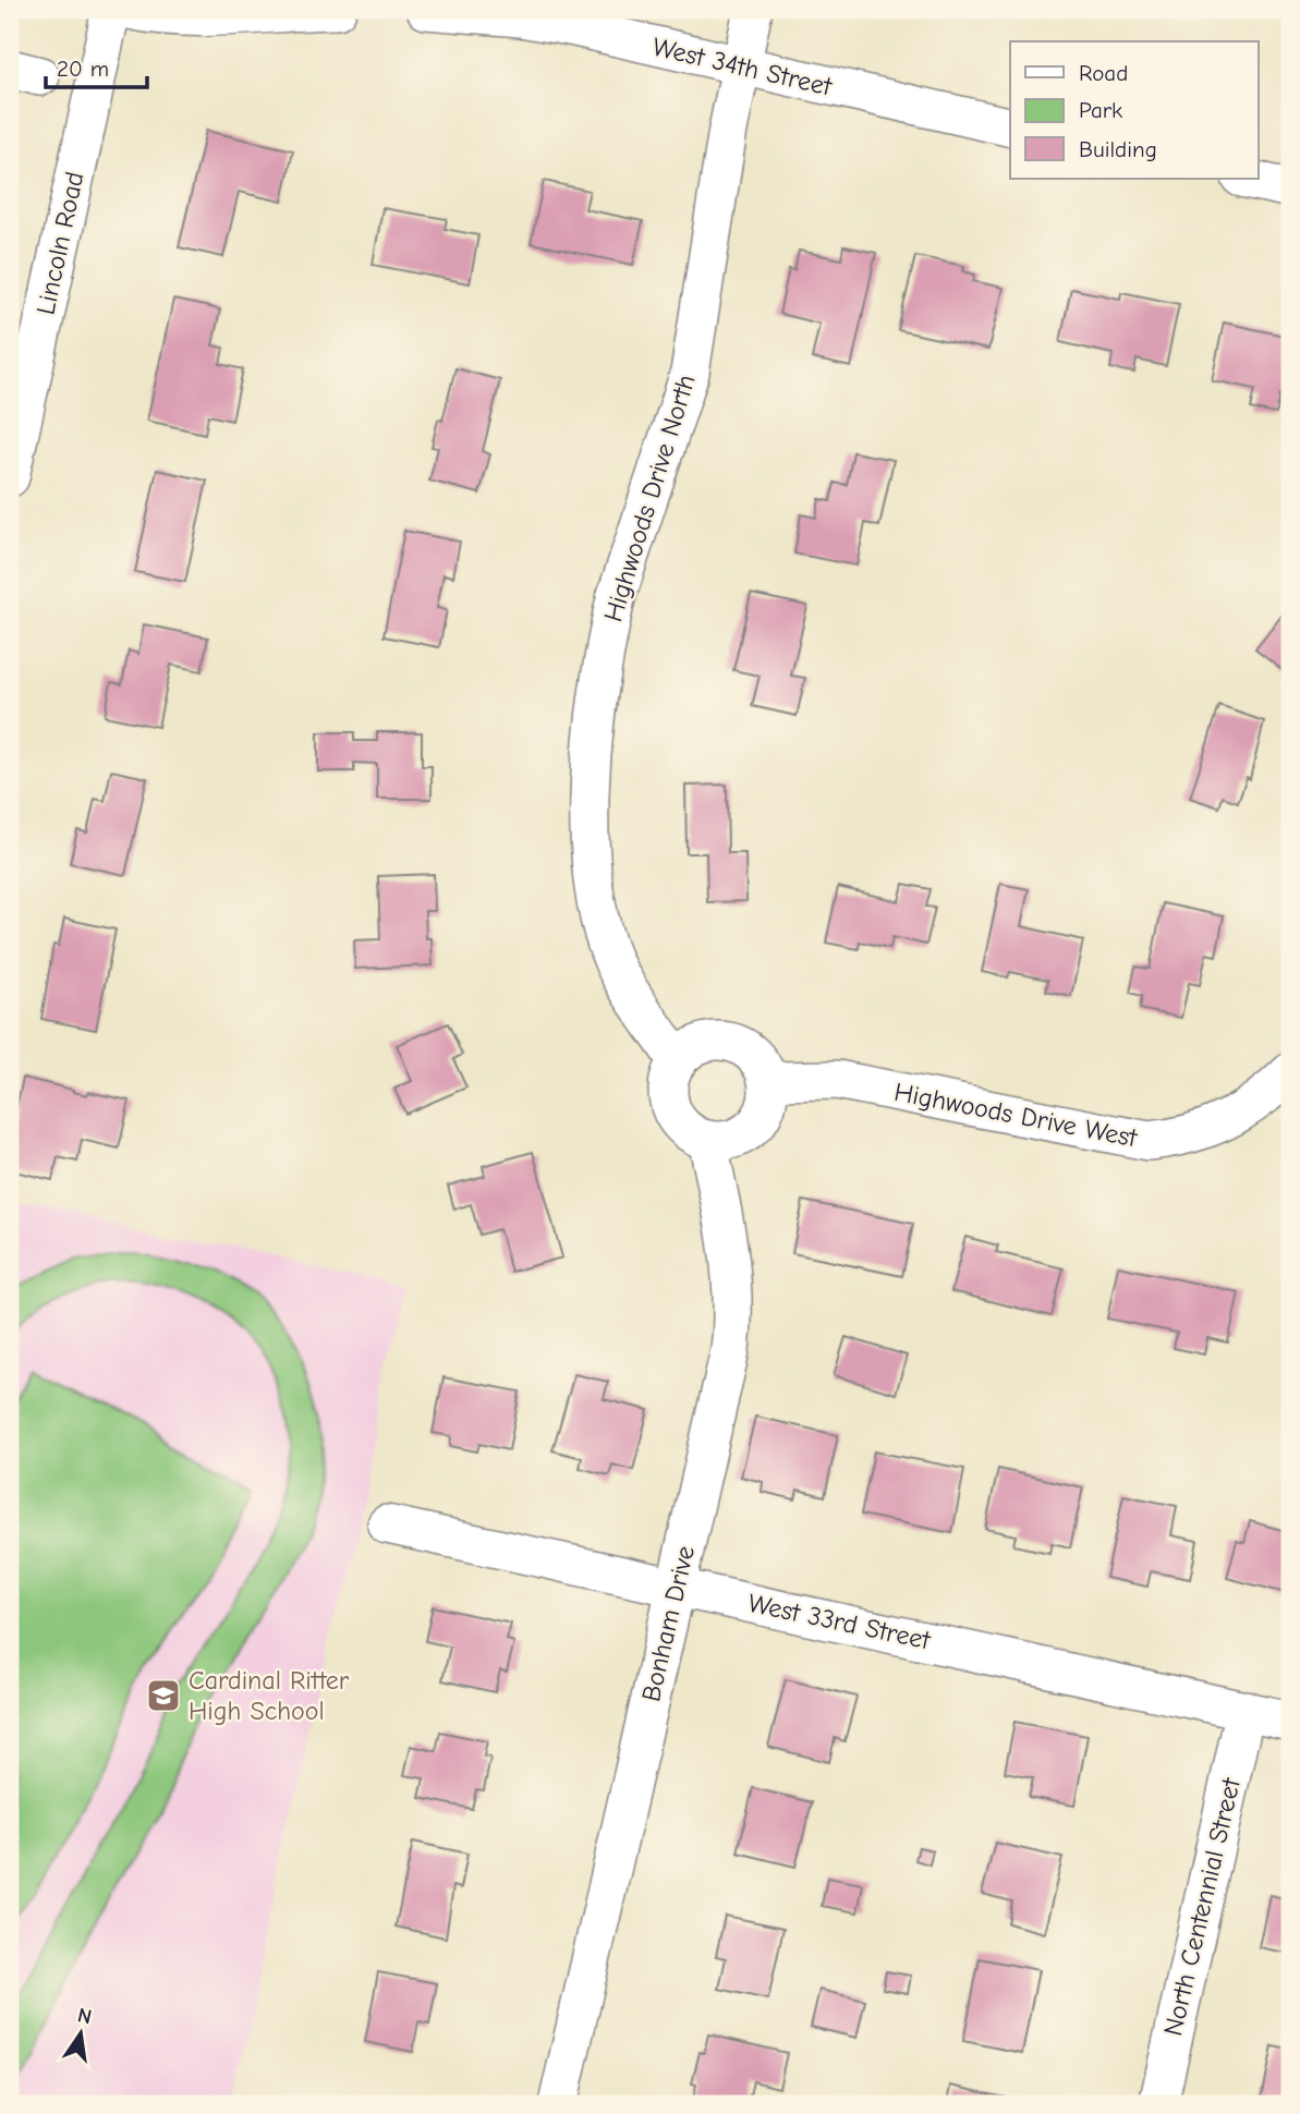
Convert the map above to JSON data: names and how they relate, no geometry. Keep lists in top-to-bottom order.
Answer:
{
  "streets": {
    "street": [
      "West 34th Street",
      "Lincoln Road",
      "Highwoods Drive North",
      "Highwoods Drive West",
      "West 33rd Street",
      "Bonham Drive",
      "North Centennial Street"
    ]
  },
  "crossings": [
    ["West 34th Street", "Highwoods Drive North"],
    ["Highwoods Drive North", "Highwoods Drive West"],
    ["Highwoods Drive North", "Bonham Drive"],
    ["Highwoods Drive West", "Bonham Drive"],
    ["West 33rd Street", "Bonham Drive"],
    ["West 33rd Street", "North Centennial Street"]
  ],
  "places": {
    "school or university": ["Cardinal Ritter High School"]
  },
  "legend": ["Road", "Park", "Building"],
  "scale_bar": "20 m",
  "north": "top"
}
